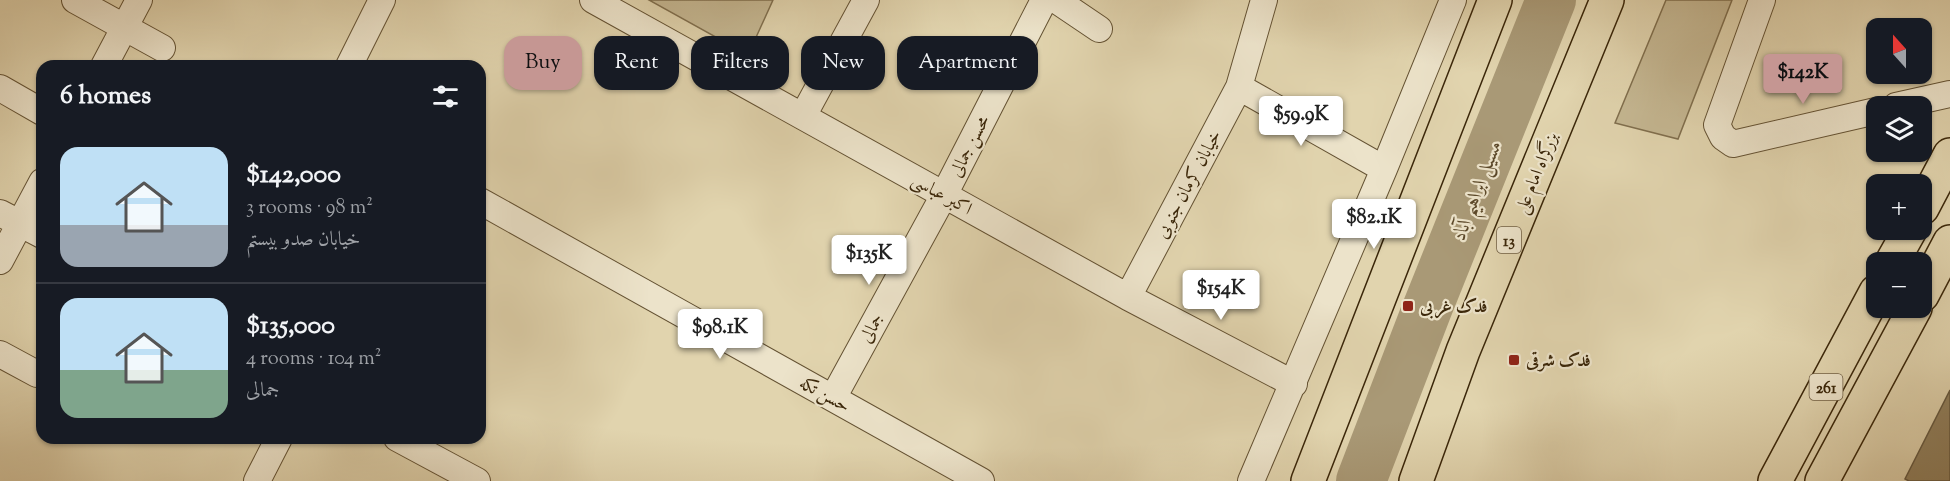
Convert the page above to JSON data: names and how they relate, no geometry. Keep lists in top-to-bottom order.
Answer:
{
  "streets": {
    "main road": ["بزرگراه امام علی", "13", "261"],
    "street": [
      "محسن جمالی",
      "خیابان کرمان جنوبی",
      "اکبر عباسی",
      "جمالی",
      "حسن تکه"
    ]
  },
  "crossings": [
    ["محسن جمالی", "اکبر عباسی"],
    ["محسن جمالی", "جمالی"],
    ["خیابان کرمان جنوبی", "اکبر عباسی"],
    ["اکبر عباسی", "جمالی"],
    ["جمالی", "حسن تکه"]
  ],
  "water": ["مسیل ابراهیم آباد"],
  "places": {
    "transit": ["فدک غربی", "فدک شرقی"]
  },
  "north": "top",
  "page": {
    "map_buttons": ["+", "−"],
    "chip": [
      "Buy",
      "Rent",
      "Filters",
      "New",
      "Apartment"
    ],
    "price": [
      "$142K",
      "$59.9K",
      "$82.1K",
      "$135K",
      "$154K",
      "$98.1K"
    ],
    "heading": "6 homes",
    "list": [
      {
        "name": "$142,000",
        "note": "3 rooms · 98 m² · خیابان صدو بیستم"
      },
      {
        "name": "$135,000",
        "note": "4 rooms · 104 m² · جمالی"
      }
    ]
  }
}
